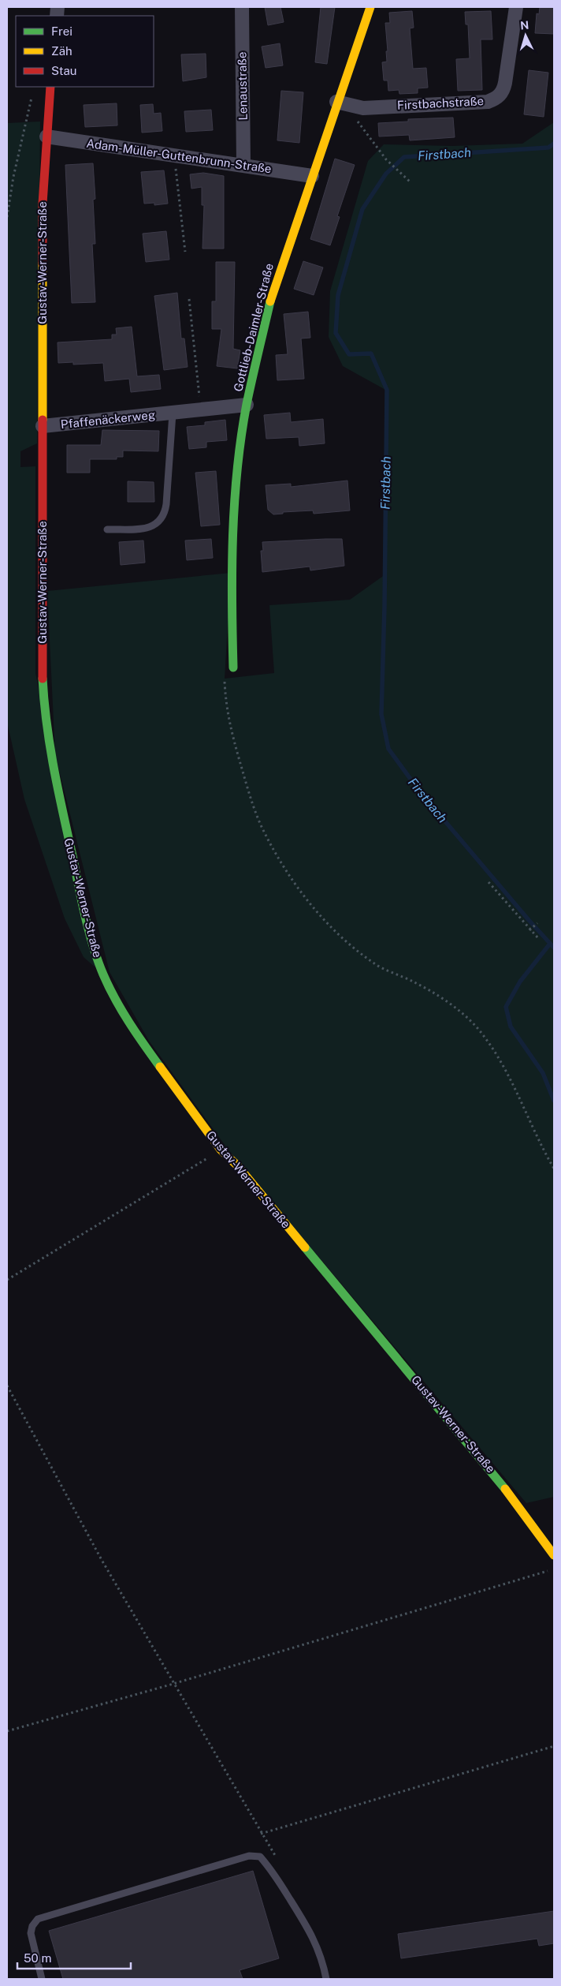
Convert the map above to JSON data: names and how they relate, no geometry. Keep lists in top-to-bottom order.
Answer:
{
  "streets": {
    "street": [
      "Lenaustraße",
      "Firstbachstraße",
      "Adam-Müller-Guttenbrunn-Straße",
      "Gustav-Werner-Straße",
      "Gottlieb-Daimler-Straße",
      "Pfaffenäckerweg"
    ]
  },
  "crossings": [
    ["Lenaustraße", "Adam-Müller-Guttenbrunn-Straße"],
    ["Firstbachstraße", "Gottlieb-Daimler-Straße"],
    ["Adam-Müller-Guttenbrunn-Straße", "Gustav-Werner-Straße"],
    ["Adam-Müller-Guttenbrunn-Straße", "Gottlieb-Daimler-Straße"],
    ["Gustav-Werner-Straße", "Pfaffenäckerweg"],
    ["Gottlieb-Daimler-Straße", "Pfaffenäckerweg"]
  ],
  "water": ["Firstbach"],
  "legend": ["Frei", "Zäh", "Stau"],
  "scale_bar": "50 m",
  "north": "top"
}
